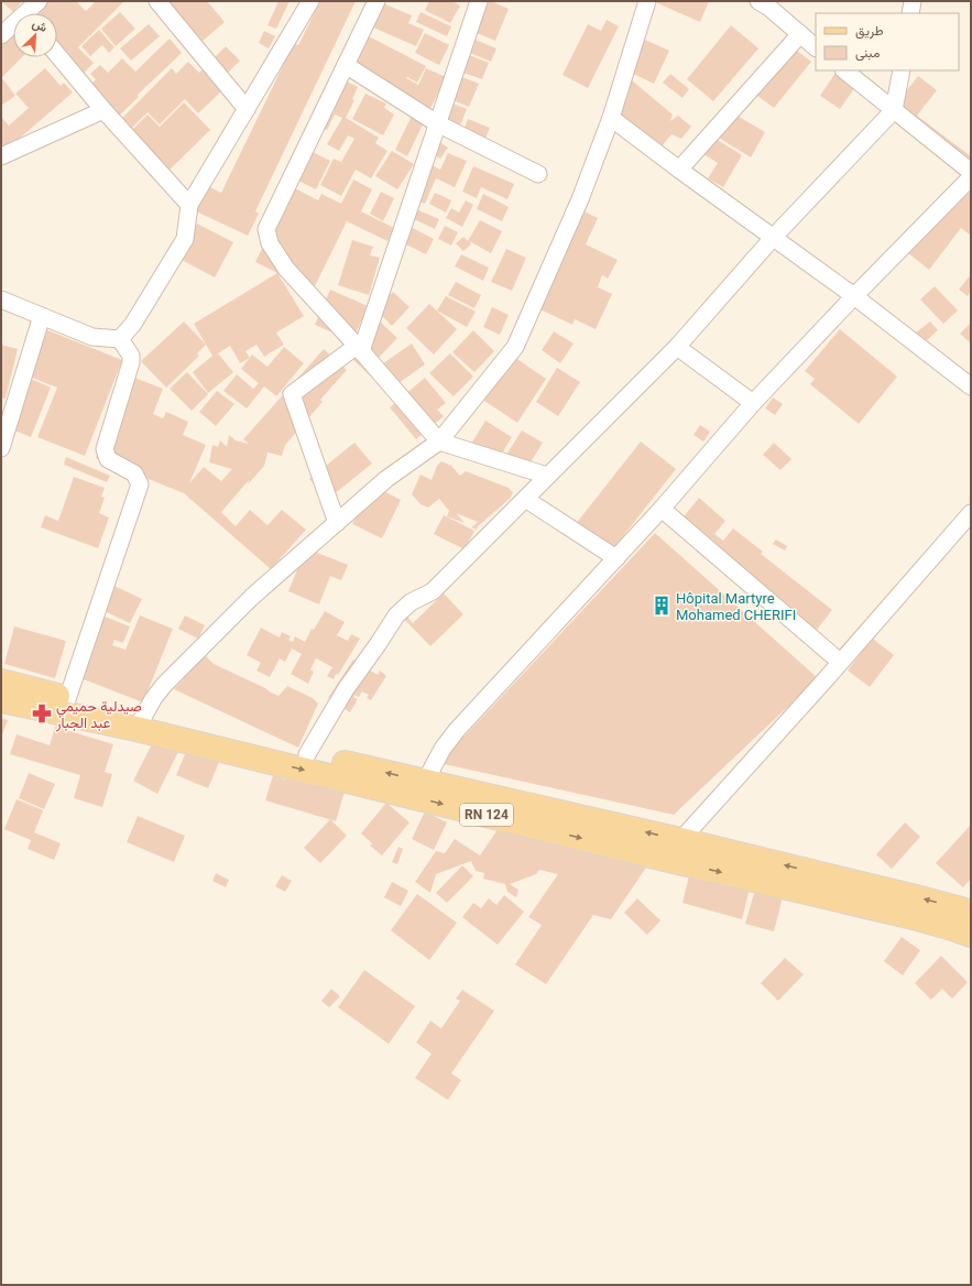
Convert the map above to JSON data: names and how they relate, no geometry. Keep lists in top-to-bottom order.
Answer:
{
  "streets": {
    "main road": ["RN 124"]
  },
  "places": {
    "building": ["Hôpital Martyre Mohamed CHERIFI"],
    "pharmacy": ["صيدلية حميمي عبد الجبار"]
  },
  "legend": ["طريق", "مبنى"],
  "north": "top right"
}
